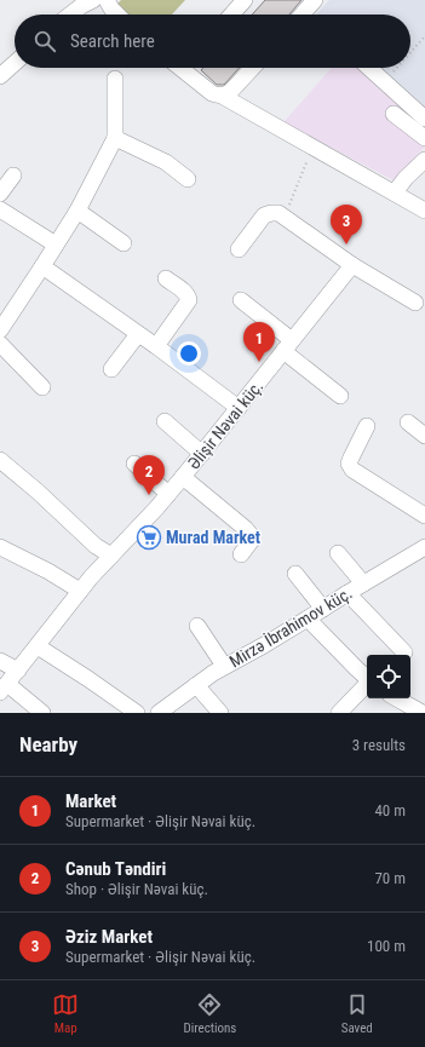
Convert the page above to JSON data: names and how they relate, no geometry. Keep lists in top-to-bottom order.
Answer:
{
  "streets": {
    "street": ["Əlişir Nəvai küç.", "Mirzə İbrahimov küç."]
  },
  "places": {
    "supermarket": ["Murad Market"]
  },
  "page": {
    "search": "Search here",
    "pins": ["3", "1", "2"],
    "heading": ["Nearby", "3 results"],
    "list": [
      {
        "mark": "1",
        "name": "Market",
        "note": "Supermarket · Əlişir Nəvai küç.",
        "value": "40 m"
      },
      {
        "mark": "2",
        "name": "Cənub Təndiri",
        "note": "Shop · Əlişir Nəvai küç.",
        "value": "70 m"
      },
      {
        "mark": "3",
        "name": "Əziz Market",
        "note": "Supermarket · Əlişir Nəvai küç.",
        "value": "100 m"
      }
    ],
    "nav": ["Map", "Directions", "Saved"]
  }
}
